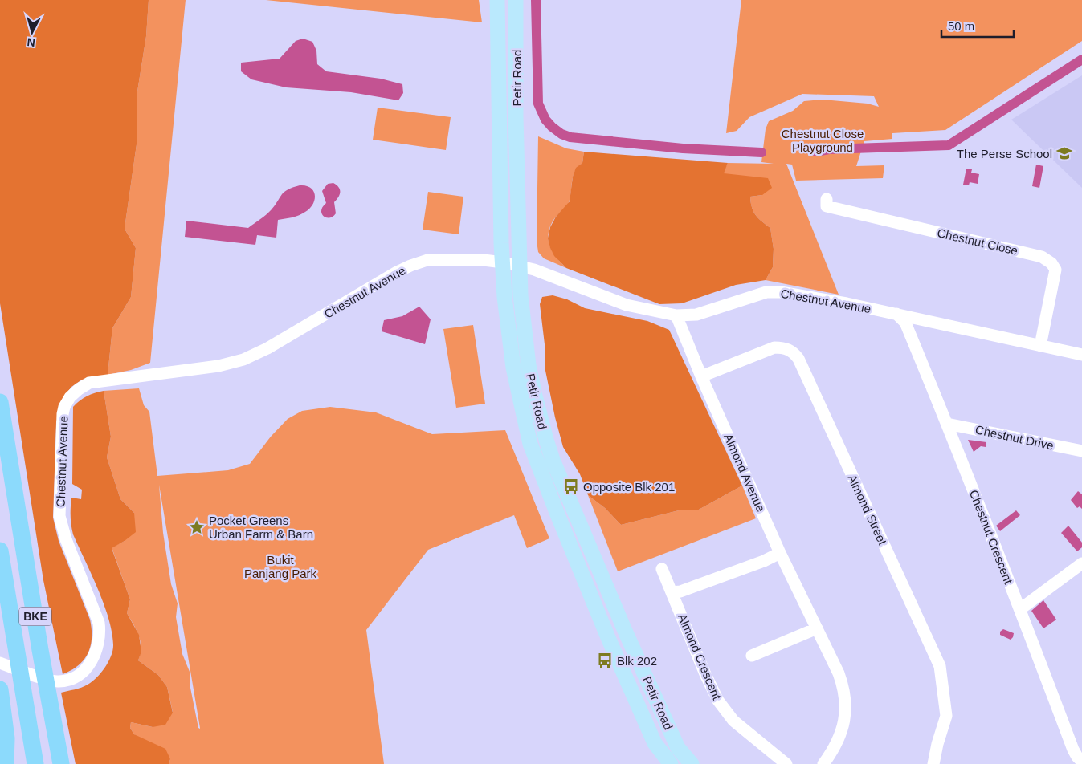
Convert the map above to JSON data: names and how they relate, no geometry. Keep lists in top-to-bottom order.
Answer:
{
  "streets": {
    "highway": ["BKE"],
    "main road": ["Petir Road"],
    "street": [
      "Chestnut Close",
      "Chestnut Avenue",
      "Chestnut Drive",
      "Almond Avenue",
      "Almond Street",
      "Chestnut Crescent",
      "Almond Crescent"
    ]
  },
  "crossings": [
    ["Petir Road", "Chestnut Avenue"],
    ["Chestnut Close", "Chestnut Avenue"],
    ["Chestnut Avenue", "Almond Avenue"],
    ["Chestnut Avenue", "Chestnut Crescent"],
    ["Chestnut Drive", "Chestnut Crescent"],
    ["Almond Avenue", "Almond Street"]
  ],
  "parks": ["Chestnut Close Playground", "Bukit Panjang Park"],
  "places": {
    "school or university": ["The Perse School"],
    "bus stop": ["Opposite Blk 201", "Blk 202"],
    "place": ["Pocket Greens Urban Farm & Barn"]
  },
  "scale_bar": "50 m",
  "north": "bottom"
}
